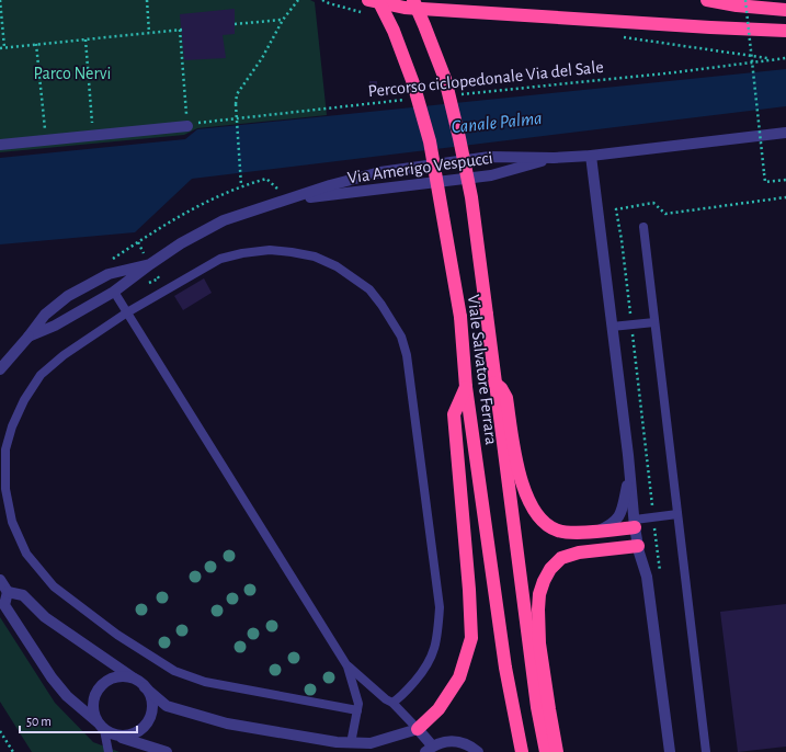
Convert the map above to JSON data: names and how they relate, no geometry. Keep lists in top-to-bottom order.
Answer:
{
  "streets": {
    "highway": ["Viale Salvatore Ferrara"],
    "street": ["Via Amerigo Vespucci"],
    "path": ["Percorso ciclopedonale Via del Sale"]
  },
  "water": ["Canale Palma"],
  "parks": ["Parco Nervi"],
  "scale_bar": "50 m"
}
